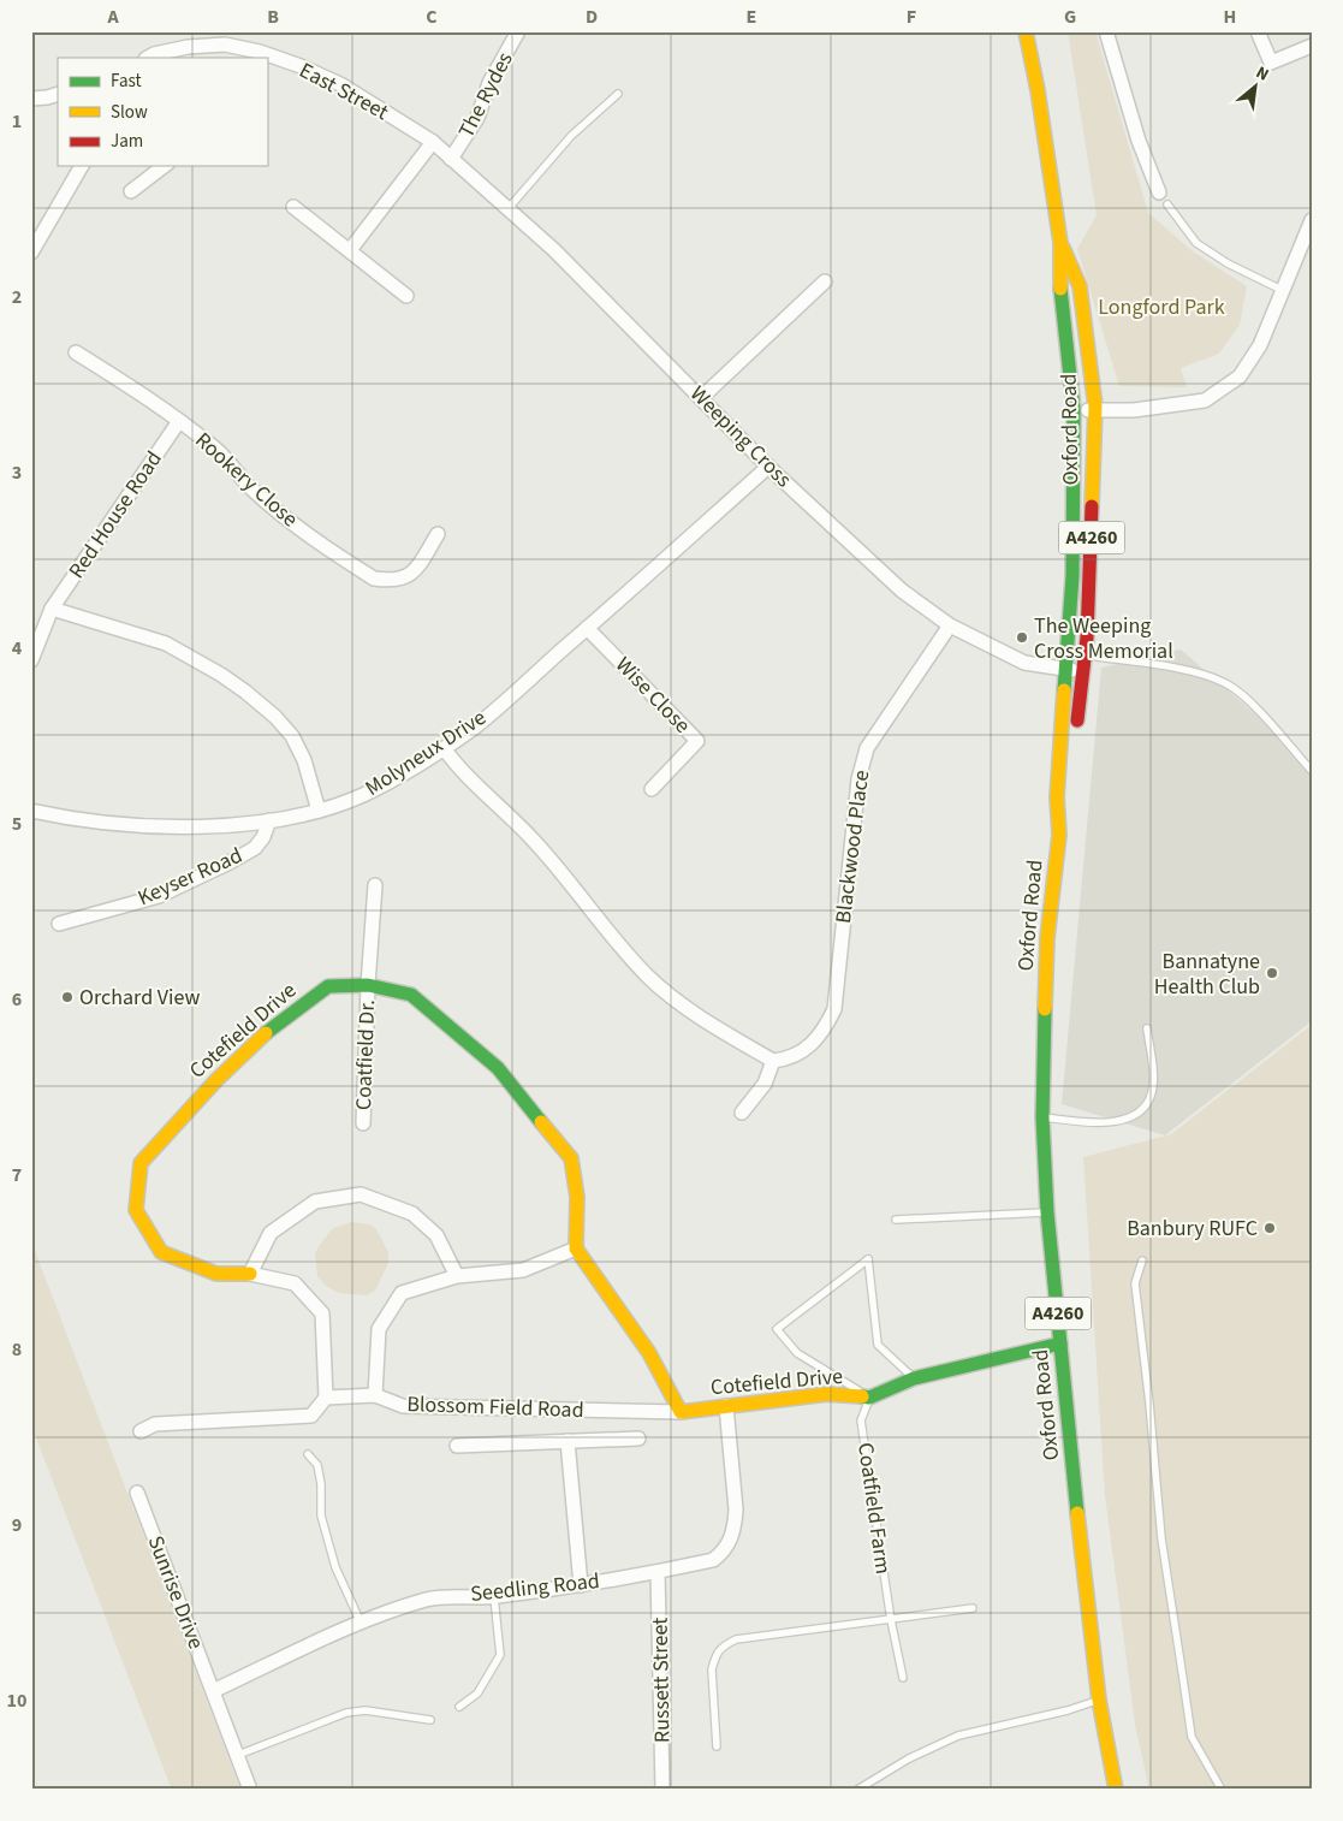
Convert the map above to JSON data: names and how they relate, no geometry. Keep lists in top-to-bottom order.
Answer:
{
  "streets": {
    "main road": ["Oxford Road", "A4260", "Cotefield Drive"],
    "street": [
      "East Street",
      "The Rydes",
      "Weeping Cross",
      "Rookery Close",
      "Red House Road",
      "Wise Close",
      "Molyneux Drive",
      "Blackwood Place",
      "Keyser Road",
      "Coatfield Dr.",
      "Blossom Field Road",
      "Seedling Road",
      "Sunrise Drive",
      "Russett Street"
    ],
    "lane": ["Coatfield Farm"]
  },
  "crossings": [
    ["East Street", "Weeping Cross"],
    ["The Rydes", "Weeping Cross"],
    ["Oxford Road", "Weeping Cross"],
    ["Oxford Road", "Cotefield Drive"],
    ["Weeping Cross", "Molyneux Drive"],
    ["Weeping Cross", "Blackwood Place"],
    ["Rookery Close", "Red House Road"],
    ["Wise Close", "Molyneux Drive"],
    ["Molyneux Drive", "Keyser Road"],
    ["Cotefield Drive", "Coatfield Dr."],
    ["Cotefield Drive", "Blossom Field Road"],
    ["Cotefield Drive", "Coatfield Farm"],
    ["Cotefield Drive", "Seedling Road"],
    ["Seedling Road", "Sunrise Drive"],
    ["Seedling Road", "Russett Street"]
  ],
  "parks": ["Longford Park"],
  "places": [
    "The Weeping Cross Memorial",
    "Bannatyne Health Club",
    "Orchard View",
    "Banbury RUFC"
  ],
  "legend": ["Fast", "Slow", "Jam"],
  "north": "top right",
  "grid": {
    "columns": [
      "A",
      "B",
      "C",
      "D",
      "E",
      "F",
      "G",
      "H"
    ],
    "rows": [
      "1",
      "2",
      "3",
      "4",
      "5",
      "6",
      "7",
      "8",
      "9",
      "10"
    ]
  }
}
